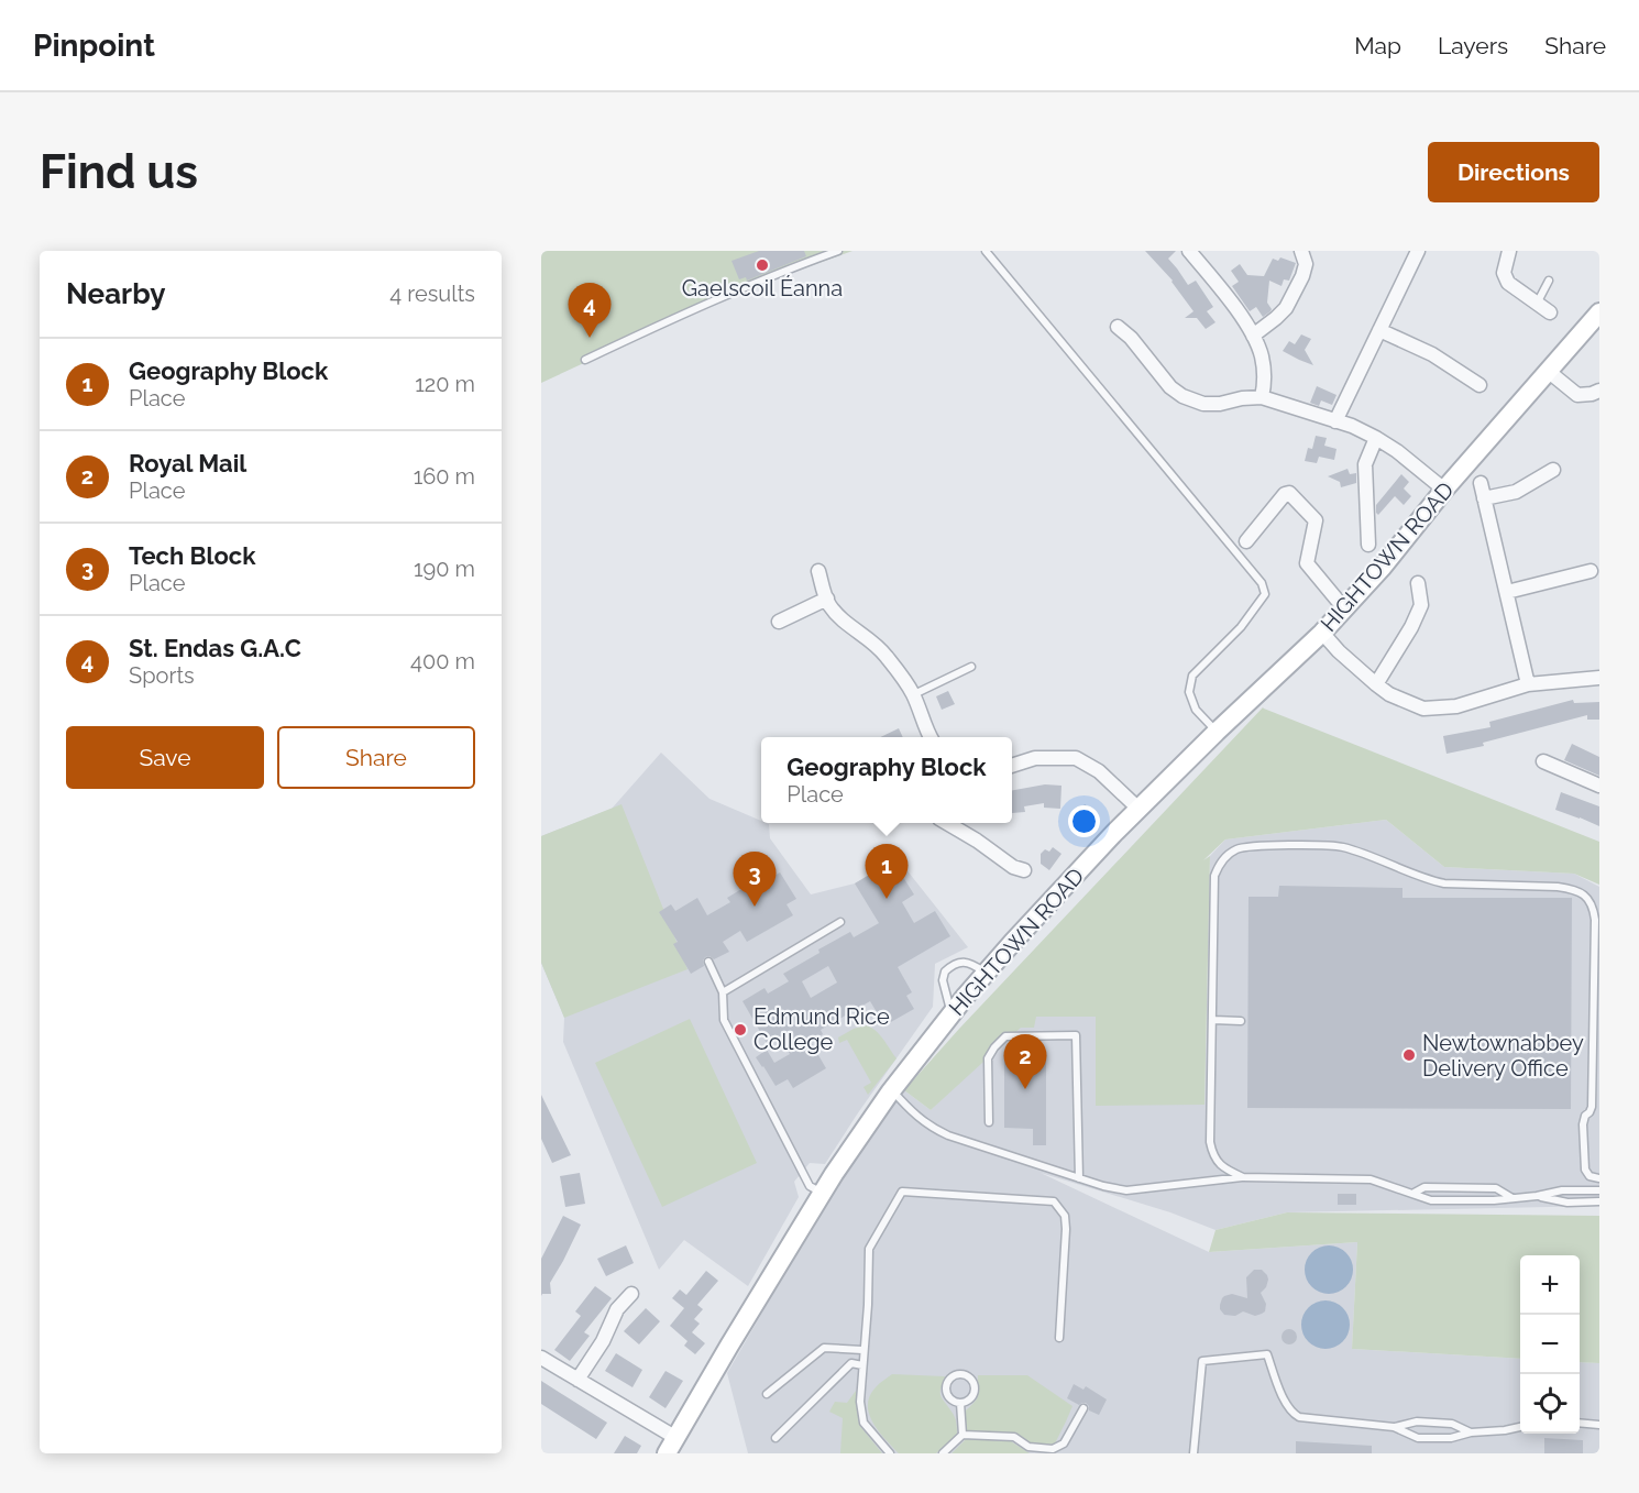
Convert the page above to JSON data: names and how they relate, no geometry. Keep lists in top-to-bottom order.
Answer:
{
  "streets": {
    "main road": ["HIGHTOWN ROAD"]
  },
  "places": ["Gaelscoil Éanna", "Edmund Rice College", "Newtownabbey Delivery Office"],
  "page": {
    "header": "Pinpoint",
    "nav": ["Map", "Layers", "Share"],
    "buttons": [
      "Directions",
      ["Save", "Share"]
    ],
    "title": "Find us",
    "heading": ["Nearby", "4 results"],
    "pins": [
      "4",
      "1",
      "3",
      "2"
    ],
    "list": [
      {
        "mark": "1",
        "name": "Geography Block",
        "note": "Place",
        "value": "120 m"
      },
      {
        "mark": "2",
        "name": "Royal Mail",
        "note": "Place",
        "value": "160 m"
      },
      {
        "mark": "3",
        "name": "Tech Block",
        "note": "Place",
        "value": "190 m"
      },
      {
        "mark": "4",
        "name": "St. Endas G.A.C",
        "note": "Sports",
        "value": "400 m"
      }
    ],
    "popup": ["Geography Block", "Place"],
    "map_buttons": ["+", "−"]
  }
}
